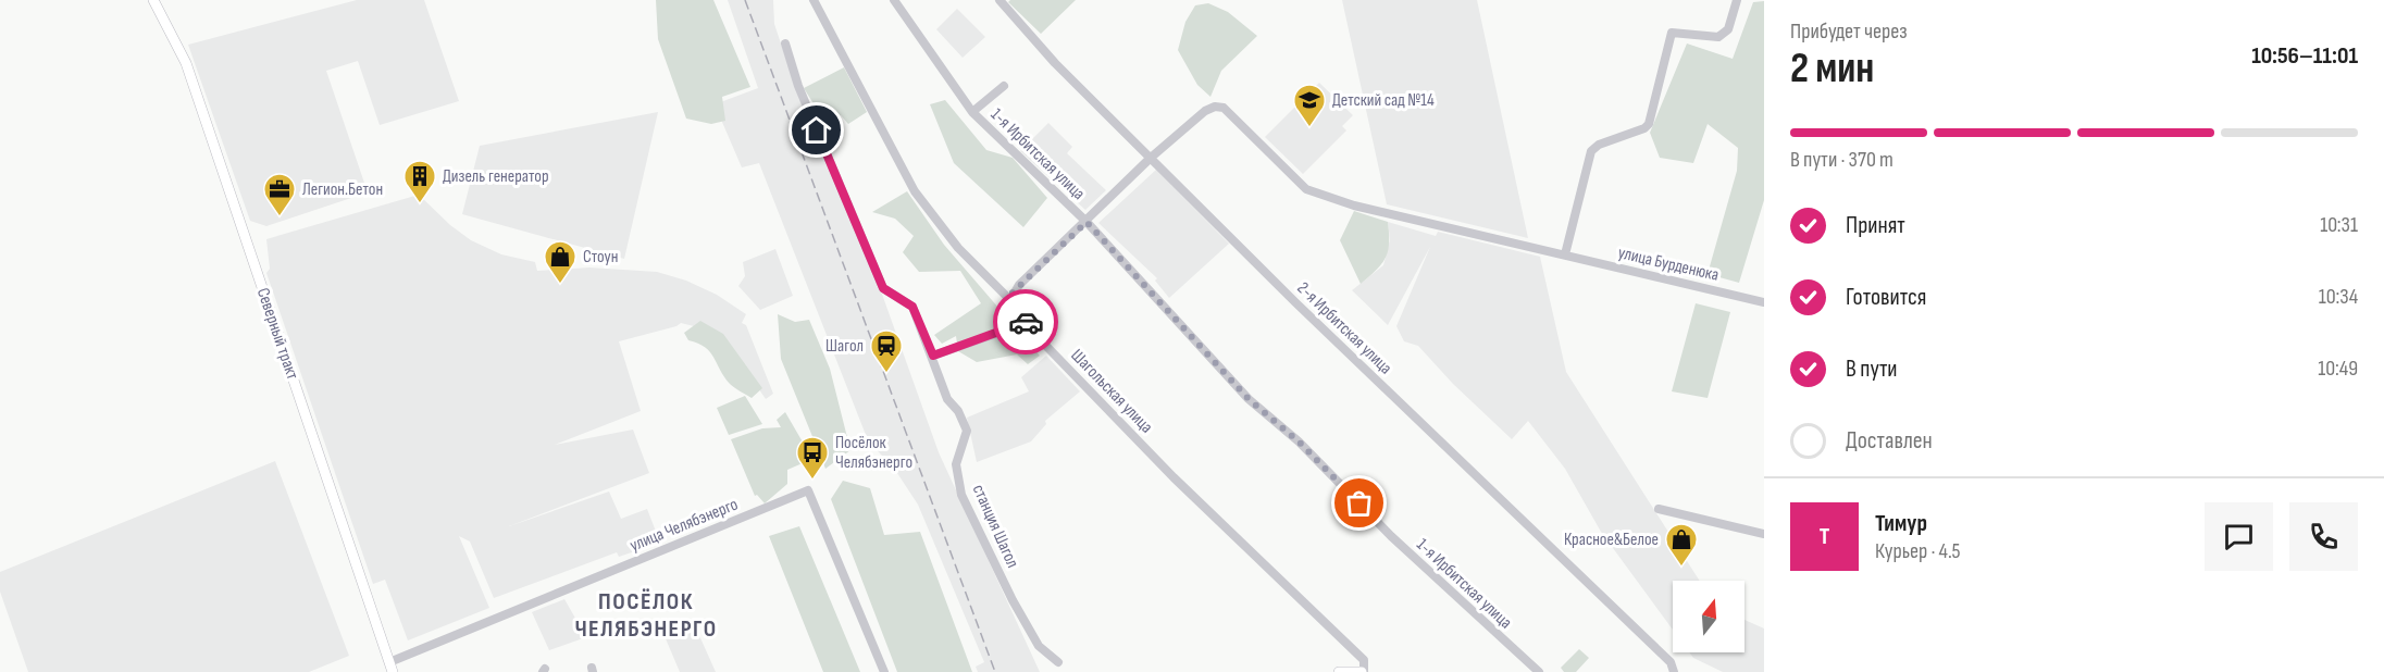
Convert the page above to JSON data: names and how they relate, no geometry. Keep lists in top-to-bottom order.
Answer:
{
  "streets": {
    "main road": ["Северный тракт"],
    "street": [
      "1-я Ирбитская улица",
      "улица Бурденюка",
      "2-я Ирбитская улица",
      "Шагольская улица",
      "улица Челябэнерго",
      "станция Шагол"
    ]
  },
  "crossings": [
    ["Северный тракт", "улица Челябэнерго"]
  ],
  "districts": ["ПОСЁЛОК ЧЕЛЯБЭНЕРГО"],
  "places": {
    "school or university": ["Детский сад №14"],
    "building": ["Дизель генератор"],
    "office": ["Легион.Бетон"],
    "shop": ["Стоун", "Красное&Белое"],
    "station": ["Шагол"],
    "bus stop": ["Посёлок Челябэнерго"]
  },
  "north": "top",
  "page": {
    "heading": ["2 мин", "Прибудет через", "10:56–11:01"],
    "panel": ["Тимур", "Курьер · 4.5"],
    "bar": "В пути · 370 m",
    "list": [
      ["Принят", "10:31"],
      ["Готовится", "10:34"],
      ["В пути", "10:49"],
      "Доставлен"
    ],
    "round": "Т"
  }
}
